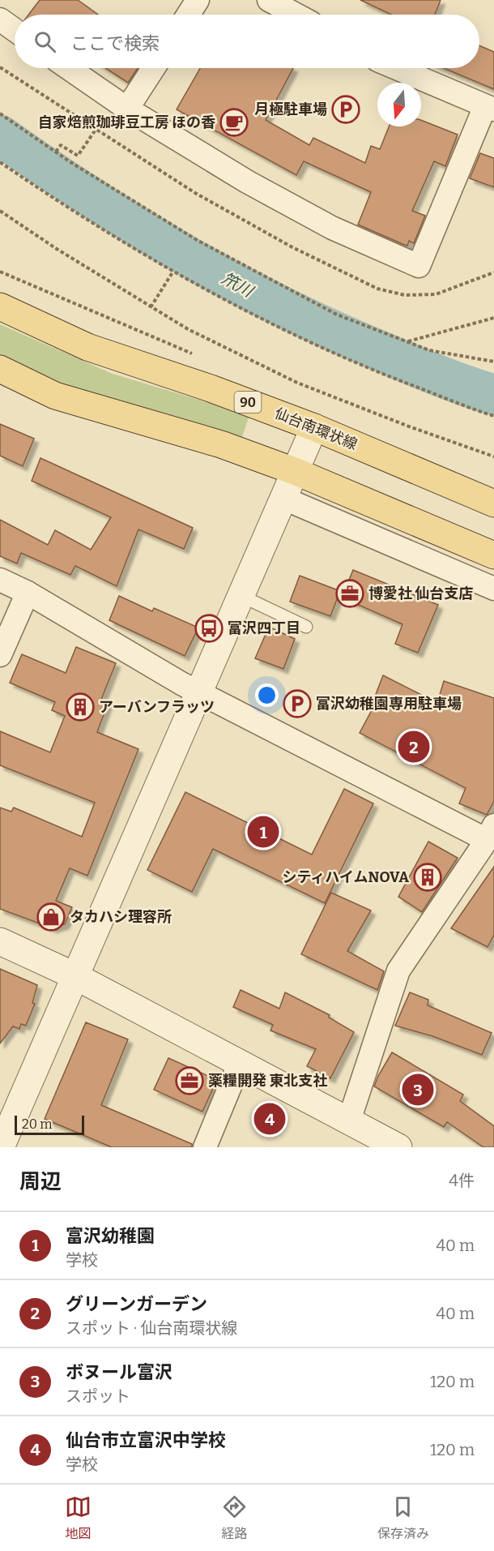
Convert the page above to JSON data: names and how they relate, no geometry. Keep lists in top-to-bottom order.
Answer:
{
  "streets": {
    "main road": ["90", "仙台南環状線"]
  },
  "water": ["笊川"],
  "places": {
    "parking": ["月極駐車場", "富沢幼稚園専用駐車場"],
    "cafe": ["自家焙煎珈琲豆工房 ほの香"],
    "office": ["博愛社 仙台支店", "薬糧開発 東北支社"],
    "bus stop": ["富沢四丁目"],
    "building": ["アーバンフラッツ", "シティハイムNOVA"],
    "shop": ["タカハシ理容所"]
  },
  "scale_bar": "20 m",
  "north": "bottom",
  "page": {
    "search": "ここで検索",
    "pins": [
      "2",
      "1",
      "3",
      "4"
    ],
    "scale": "20 m",
    "heading": ["周辺", "4件"],
    "list": [
      {
        "mark": "1",
        "name": "富沢幼稚園",
        "note": "学校",
        "value": "40 m"
      },
      {
        "mark": "2",
        "name": "グリーンガーデン",
        "note": "スポット · 仙台南環状線",
        "value": "40 m"
      },
      {
        "mark": "3",
        "name": "ボヌール富沢",
        "note": "スポット",
        "value": "120 m"
      },
      {
        "mark": "4",
        "name": "仙台市立富沢中学校",
        "note": "学校",
        "value": "120 m"
      }
    ],
    "nav": ["地図", "経路", "保存済み"]
  }
}
